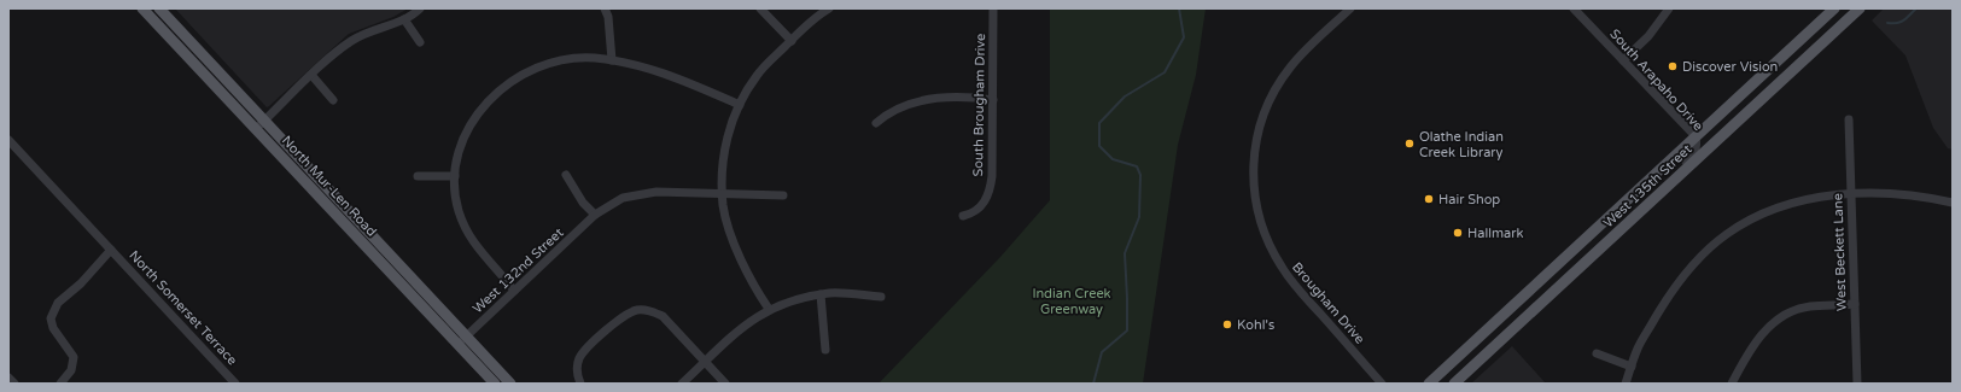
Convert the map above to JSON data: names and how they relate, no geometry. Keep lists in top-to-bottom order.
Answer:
{
  "streets": {
    "main road": ["North Mur-Len Road", "West 135th Street"],
    "street": [
      "South Arapaho Drive",
      "South Brougham Drive",
      "West Beckett Lane",
      "West 132nd Street",
      "Brougham Drive",
      "North Somerset Terrace"
    ]
  },
  "crossings": [
    ["South Arapaho Drive", "West 135th Street"],
    ["North Mur-Len Road", "West 132nd Street"]
  ],
  "parks": ["Indian Creek Greenway"],
  "places": [
    "Discover Vision",
    "Olathe Indian Creek Library",
    "Hair Shop",
    "Hallmark",
    "Kohl's"
  ]
}
